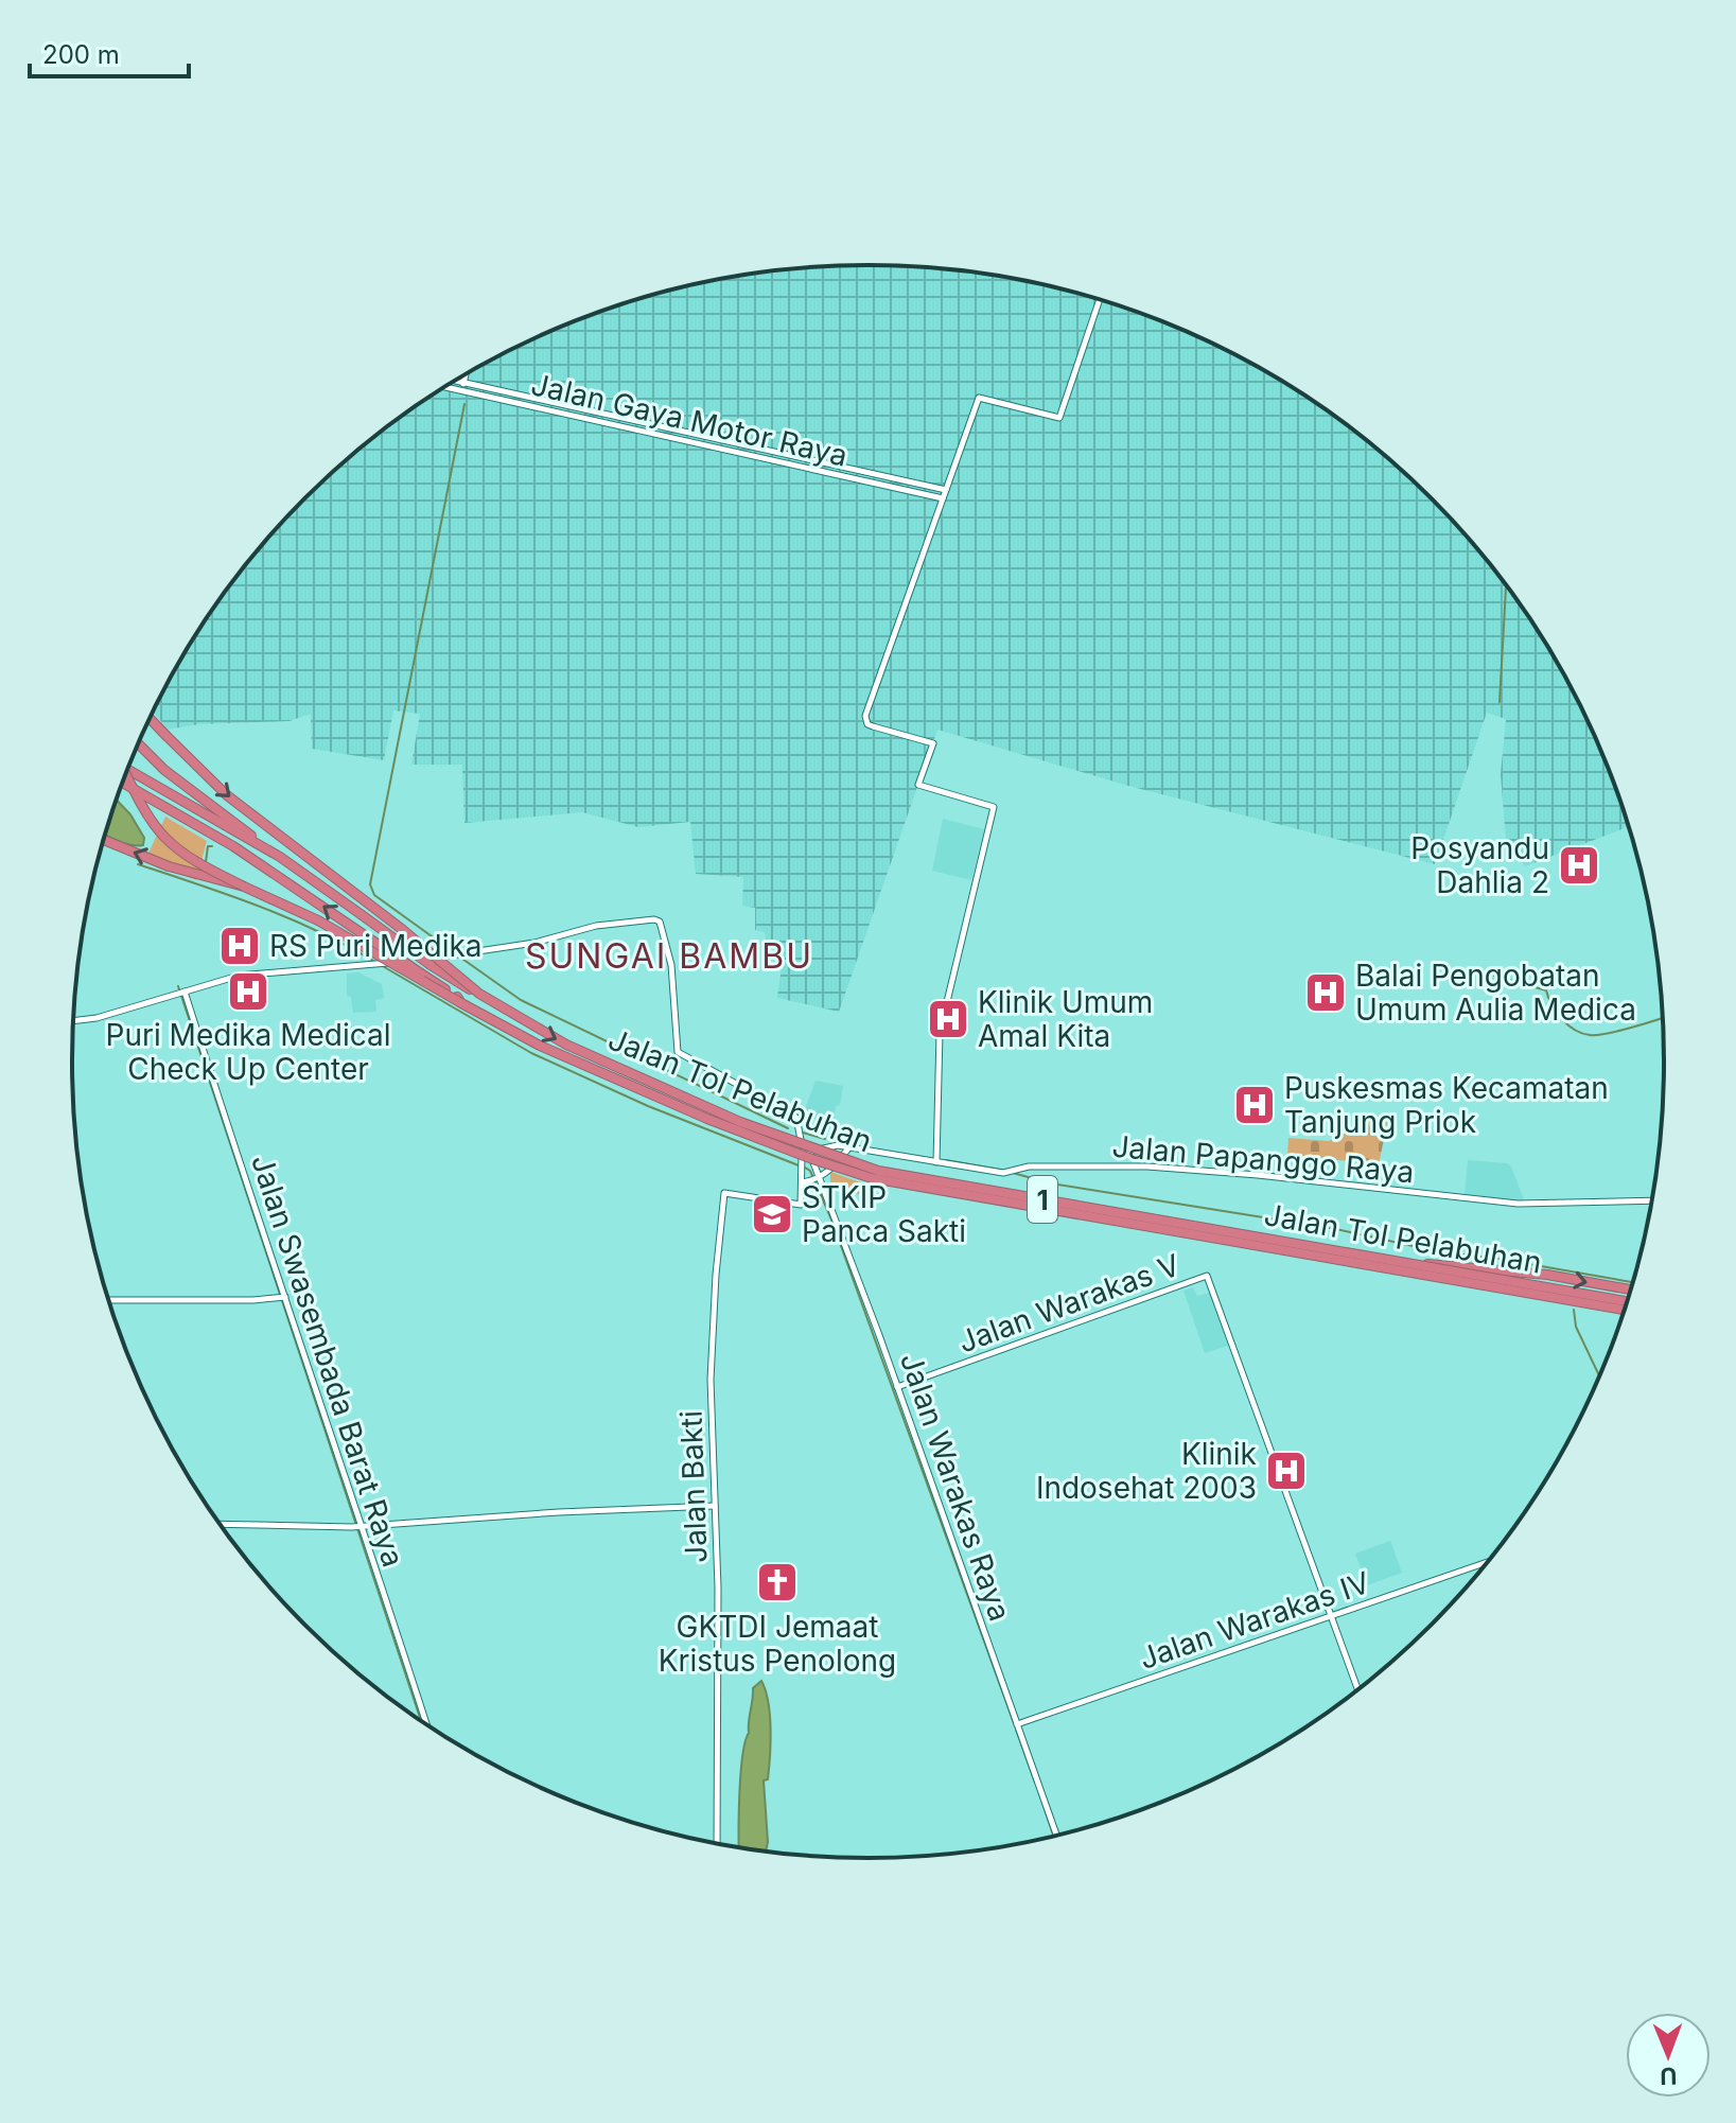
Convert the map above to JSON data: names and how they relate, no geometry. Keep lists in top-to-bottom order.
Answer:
{
  "streets": {
    "highway": ["Jalan Tol Pelabuhan", "1"],
    "street": [
      "Jalan Gaya Motor Raya",
      "Jalan Papanggo Raya",
      "Jalan Warakas V",
      "Jalan Swasembada Barat Raya",
      "Jalan Bakti",
      "Jalan Warakas Raya",
      "Jalan Warakas IV"
    ]
  },
  "crossings": [
    ["Jalan Papanggo Raya", "Jalan Warakas Raya"],
    ["Jalan Warakas V", "Jalan Warakas Raya"],
    ["Jalan Warakas V", "Jalan Warakas IV"],
    ["Jalan Warakas Raya", "Jalan Warakas IV"]
  ],
  "districts": ["SUNGAI BAMBU"],
  "places": {
    "hospital": [
      "Posyandu Dahlia 2",
      "RS Puri Medika",
      "Puri Medika Medical Check Up Center",
      "Balai Pengobatan Umum Aulia Medica",
      "Klinik Umum Amal Kita",
      "Puskesmas Kecamatan Tanjung Priok",
      "Klinik Indosehat 2003"
    ],
    "school or university": ["STKIP Panca Sakti"],
    "church": ["GKTDI Jemaat Kristus Penolong"]
  },
  "scale_bar": "200 m",
  "north": "bottom"
}
